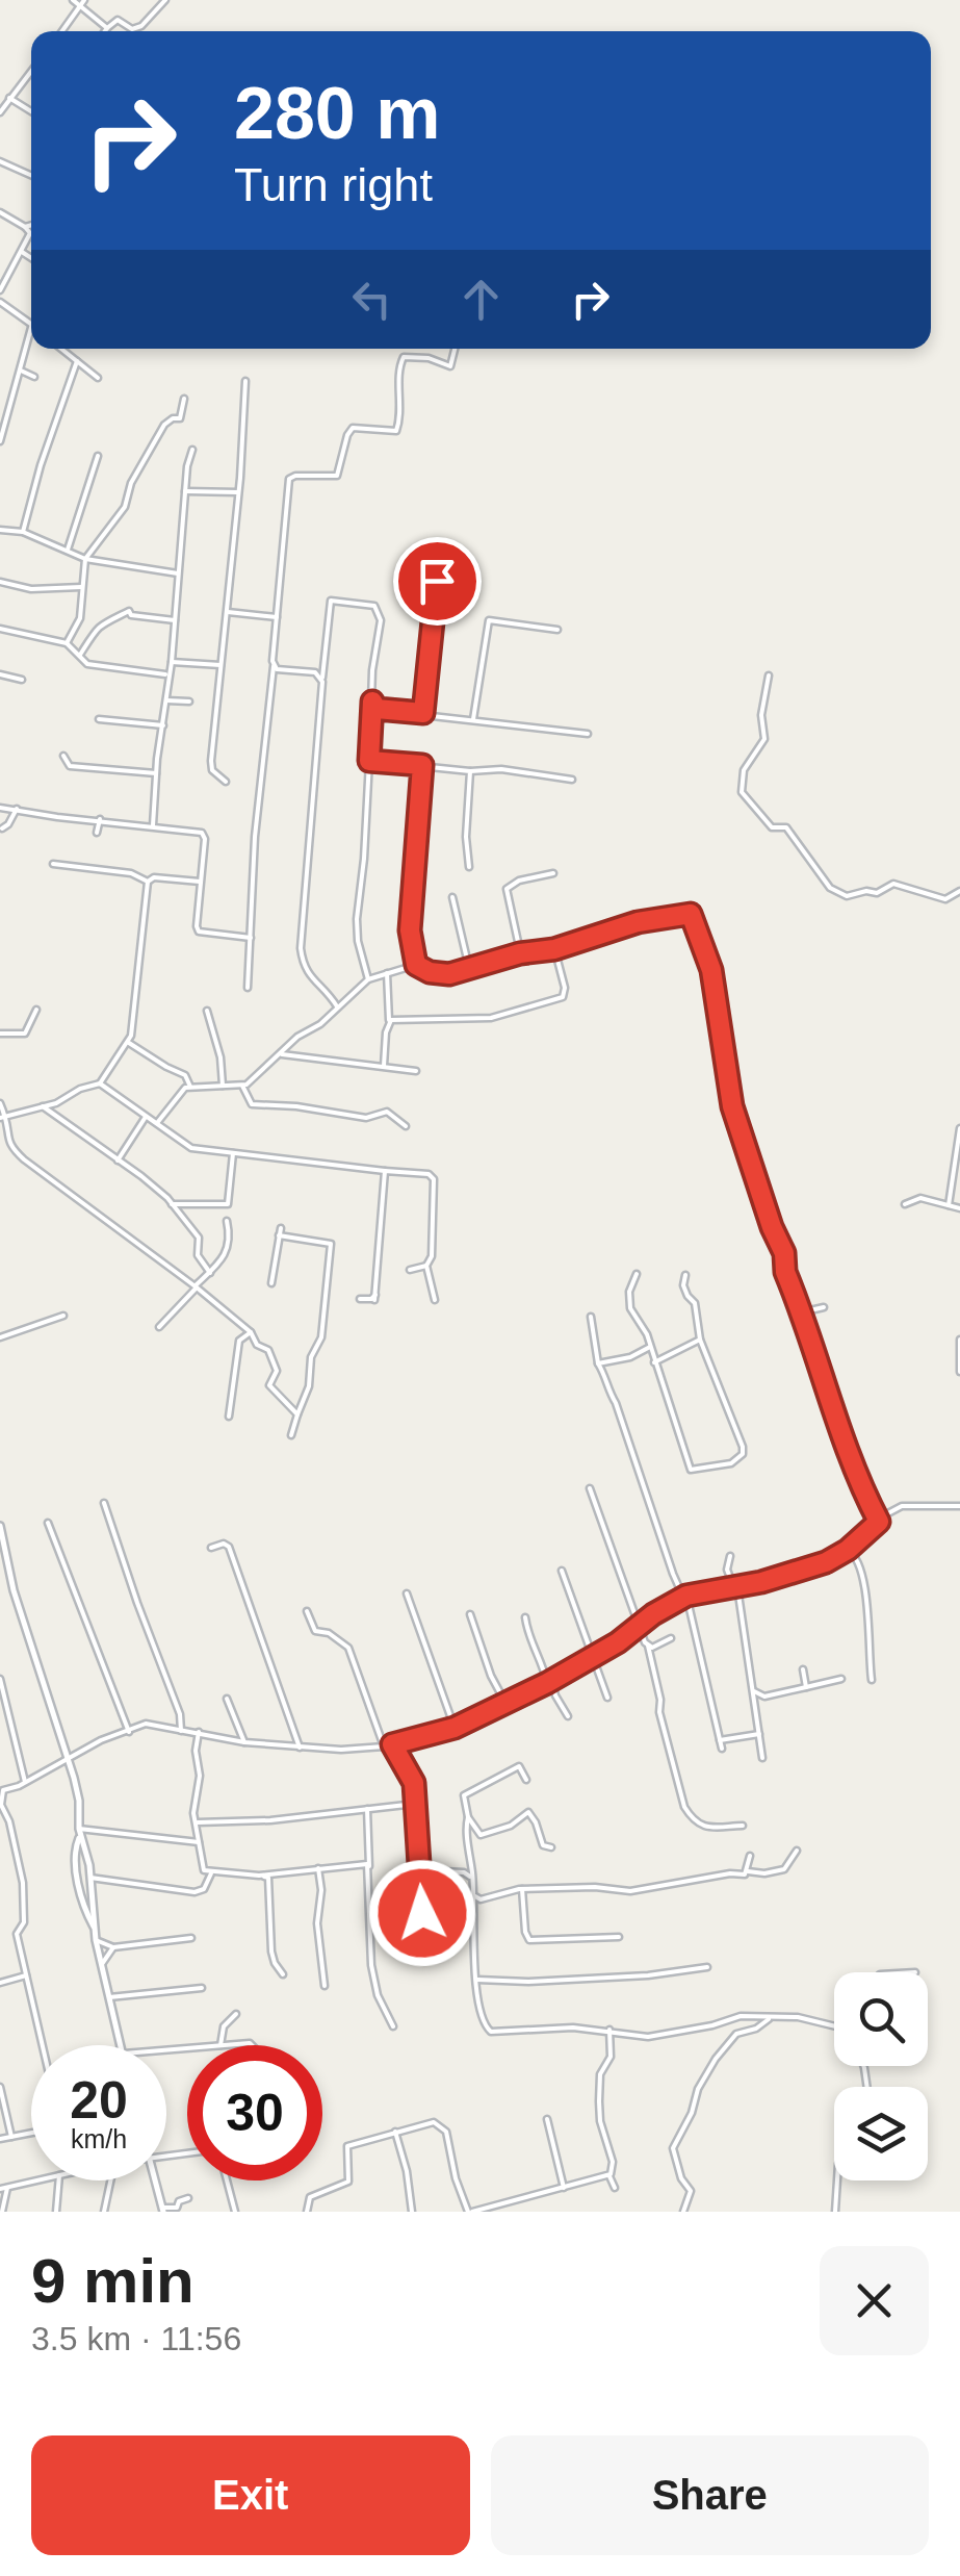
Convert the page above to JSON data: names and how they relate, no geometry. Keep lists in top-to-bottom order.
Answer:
{
  "page": {
    "turn": ["280 m", "Turn right"],
    "speed": "20 km/h",
    "limit": "30",
    "heading": ["9 min", "3.5 km · 11:56"],
    "buttons": ["Exit", "Share"]
  }
}
